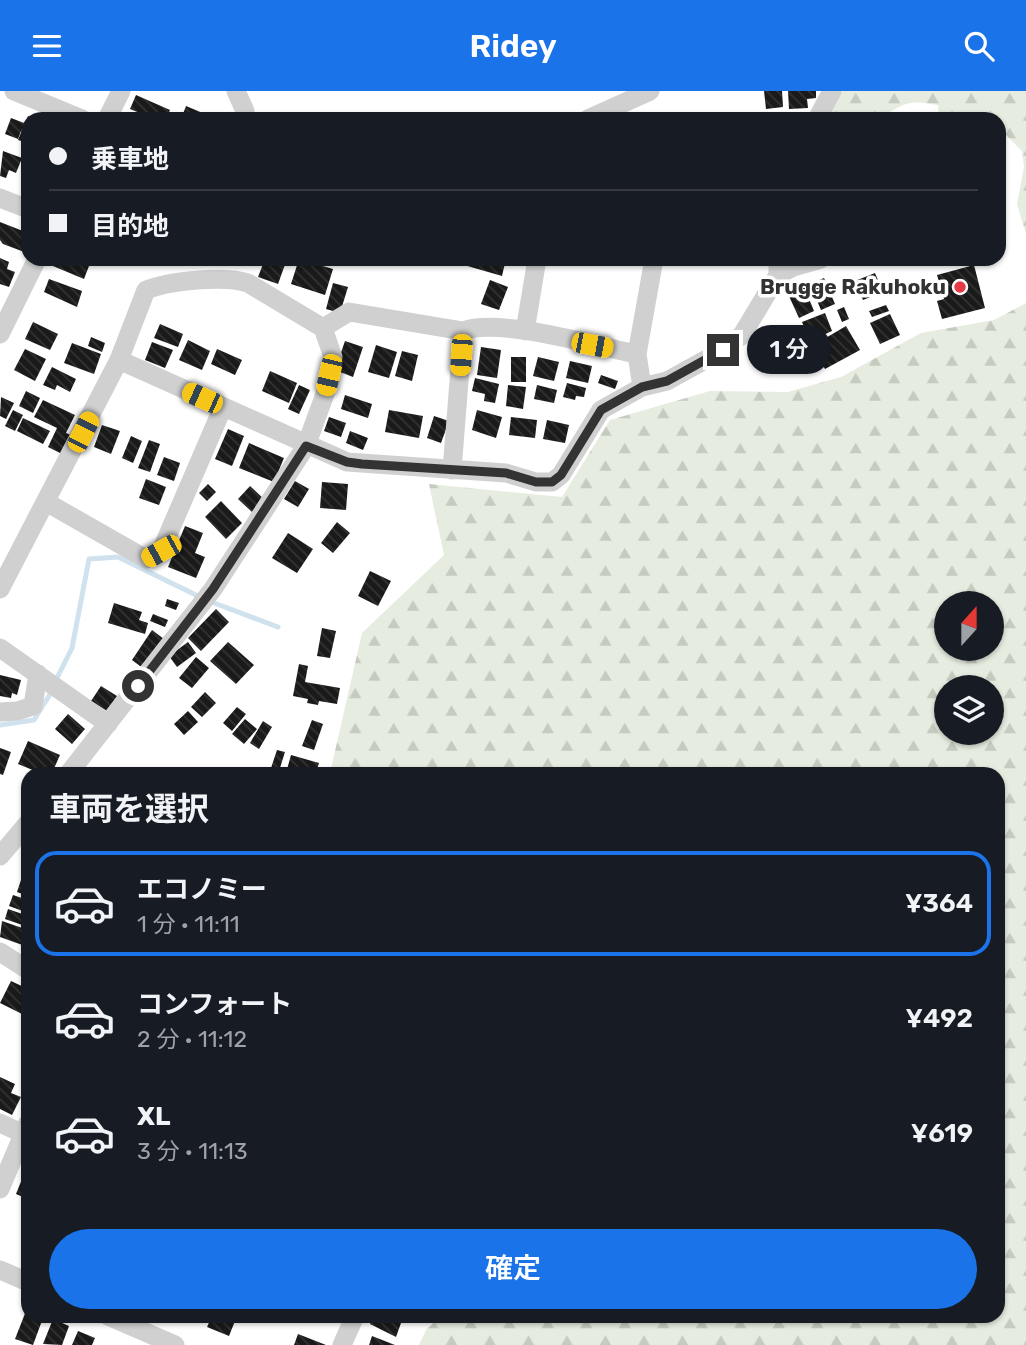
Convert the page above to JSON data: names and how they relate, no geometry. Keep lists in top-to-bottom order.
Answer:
{
  "places": ["Brugge Rakuhoku"],
  "north": "top",
  "page": {
    "header": "Ridey",
    "banner": ["乗車地", "目的地"],
    "bubble": "1 分",
    "heading": "車両を選択",
    "list": [
      {
        "name": "エコノミー",
        "note": "1 分 · 11:11",
        "value": "¥364"
      },
      {
        "name": "コンフォート",
        "note": "2 分 · 11:12",
        "value": "¥492"
      },
      {
        "name": "XL",
        "note": "3 分 · 11:13",
        "value": "¥619"
      }
    ],
    "buttons": "確定"
  }
}
